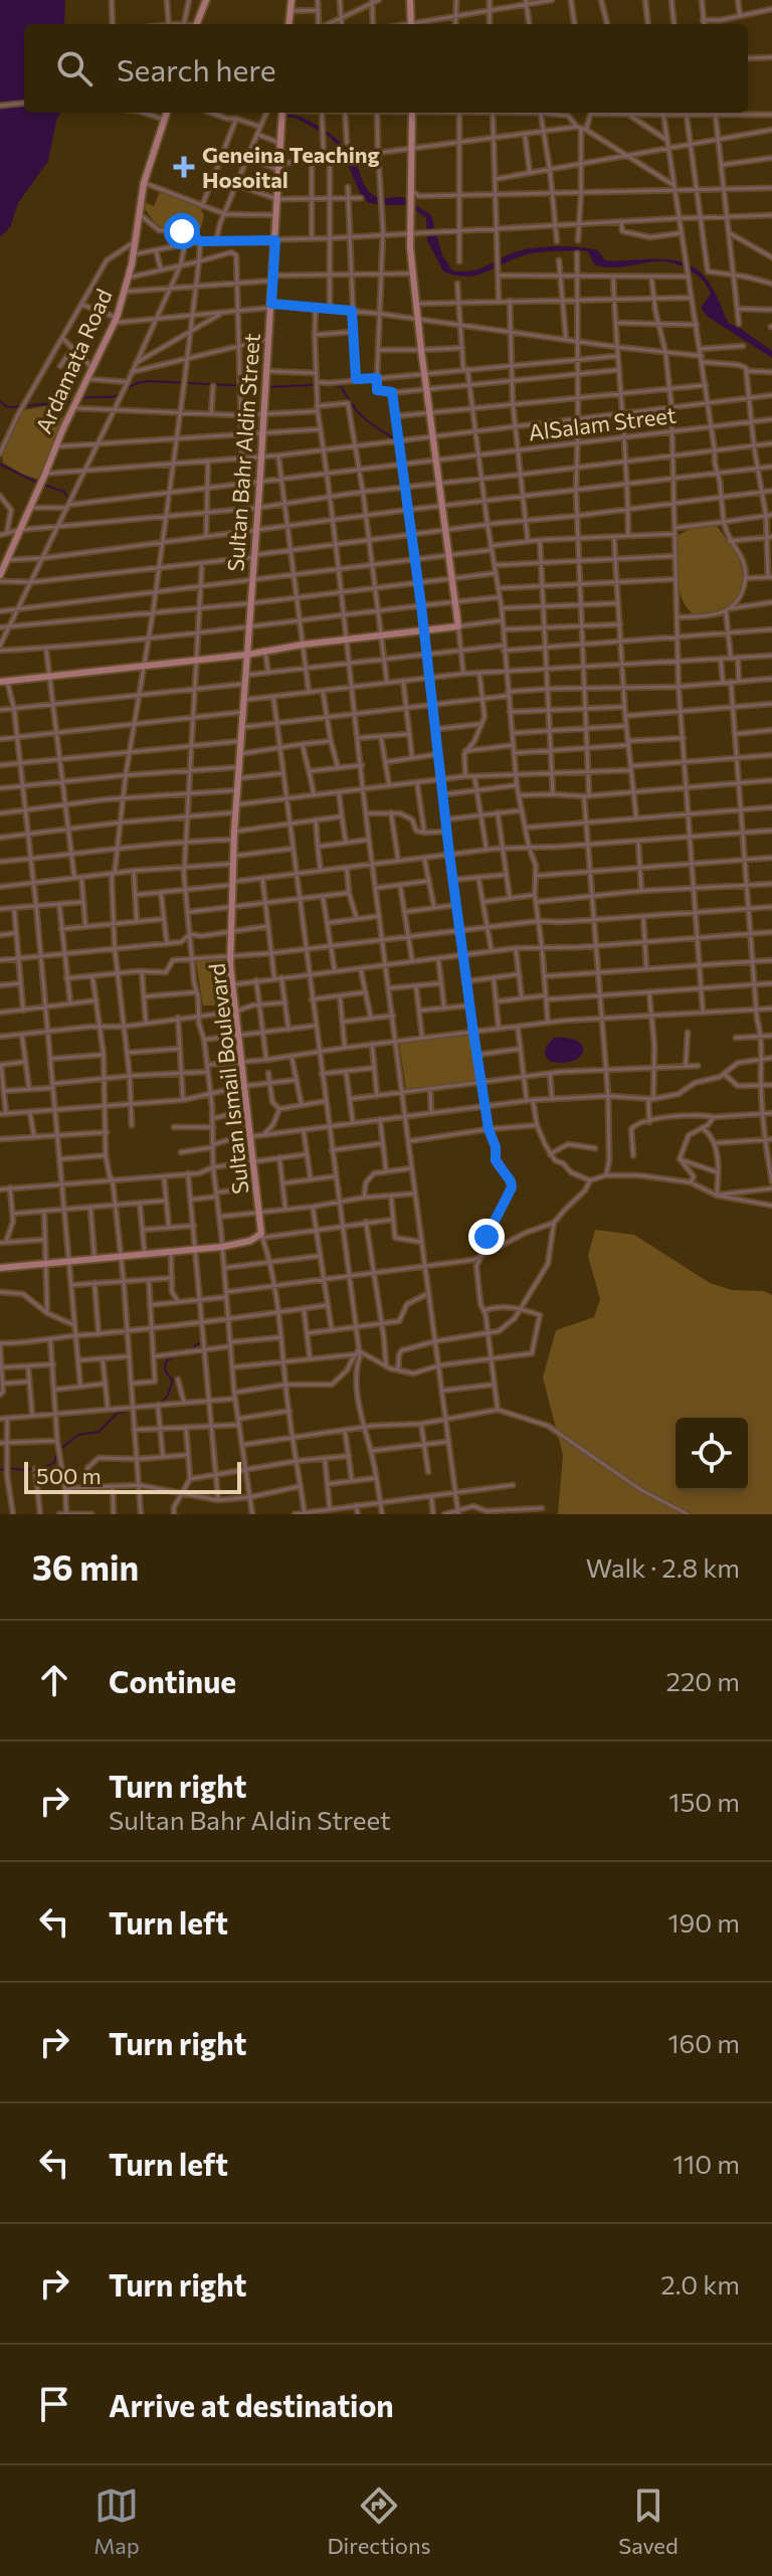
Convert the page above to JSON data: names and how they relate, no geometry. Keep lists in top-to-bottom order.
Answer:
{
  "streets": {
    "street": [
      "Ardamata Road",
      "AlSalam Street",
      "Sultan Bahr Aldin Street",
      "Sultan Ismail Boulevard"
    ]
  },
  "crossings": [
    ["Ardamata Road", "AlSalam Street"],
    ["AlSalam Street", "Sultan Bahr Aldin Street"],
    ["Sultan Bahr Aldin Street", "Sultan Ismail Boulevard"]
  ],
  "places": {
    "health": ["Geneina Teaching Hosoital"]
  },
  "scale_bar": "500 m",
  "page": {
    "search": "Search here",
    "scale": "500 m",
    "heading": ["36 min", "Walk · 2.8 km"],
    "list": [
      ["Continue", "220 m"],
      ["Turn right", "Sultan Bahr Aldin Street", "150 m"],
      ["Turn left", "190 m"],
      ["Turn right", "160 m"],
      ["Turn left", "110 m"],
      ["Turn right", "2.0 km"],
      "Arrive at destination"
    ],
    "nav": ["Map", "Directions", "Saved"]
  }
}
